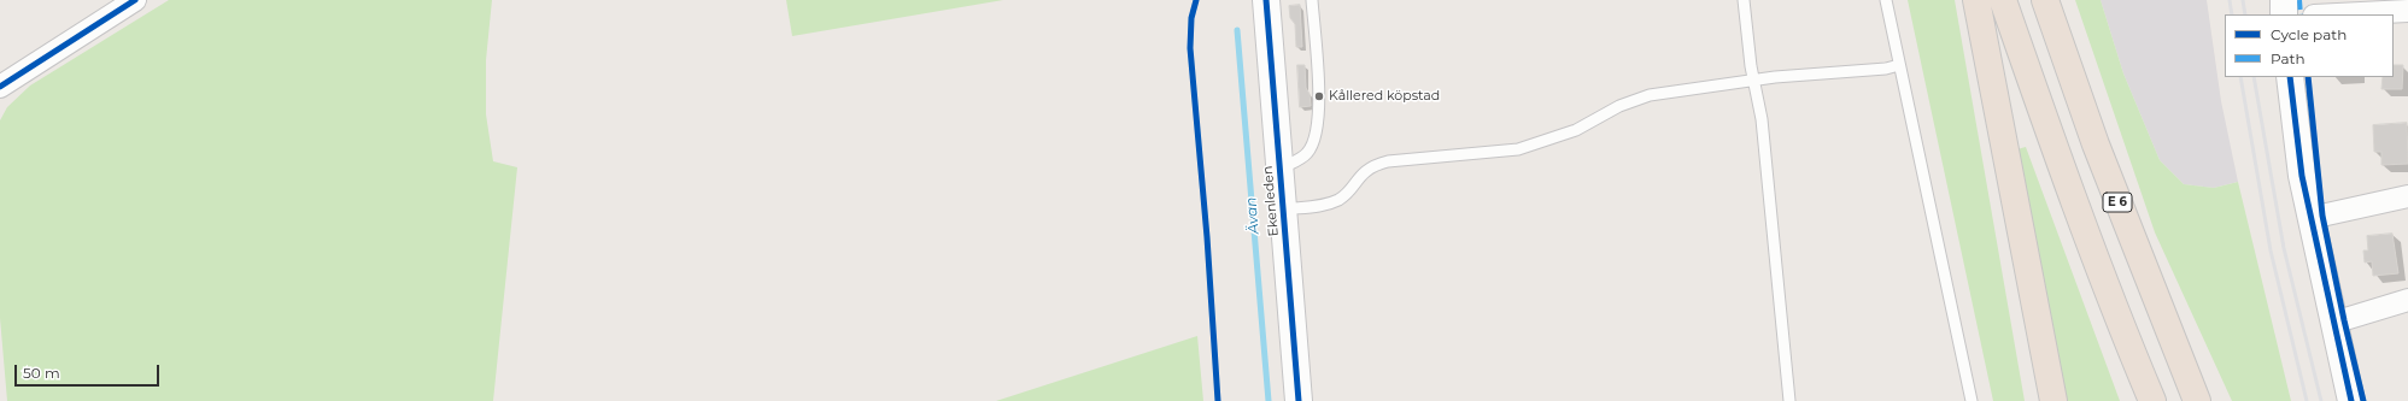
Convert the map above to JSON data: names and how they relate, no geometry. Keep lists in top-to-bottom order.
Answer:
{
  "streets": {
    "highway": ["E 6"],
    "street": ["Ekenleden"]
  },
  "water": ["Ävan"],
  "places": ["Kållered köpstad"],
  "legend": ["Cycle path", "Path"],
  "scale_bar": "50 m"
}
